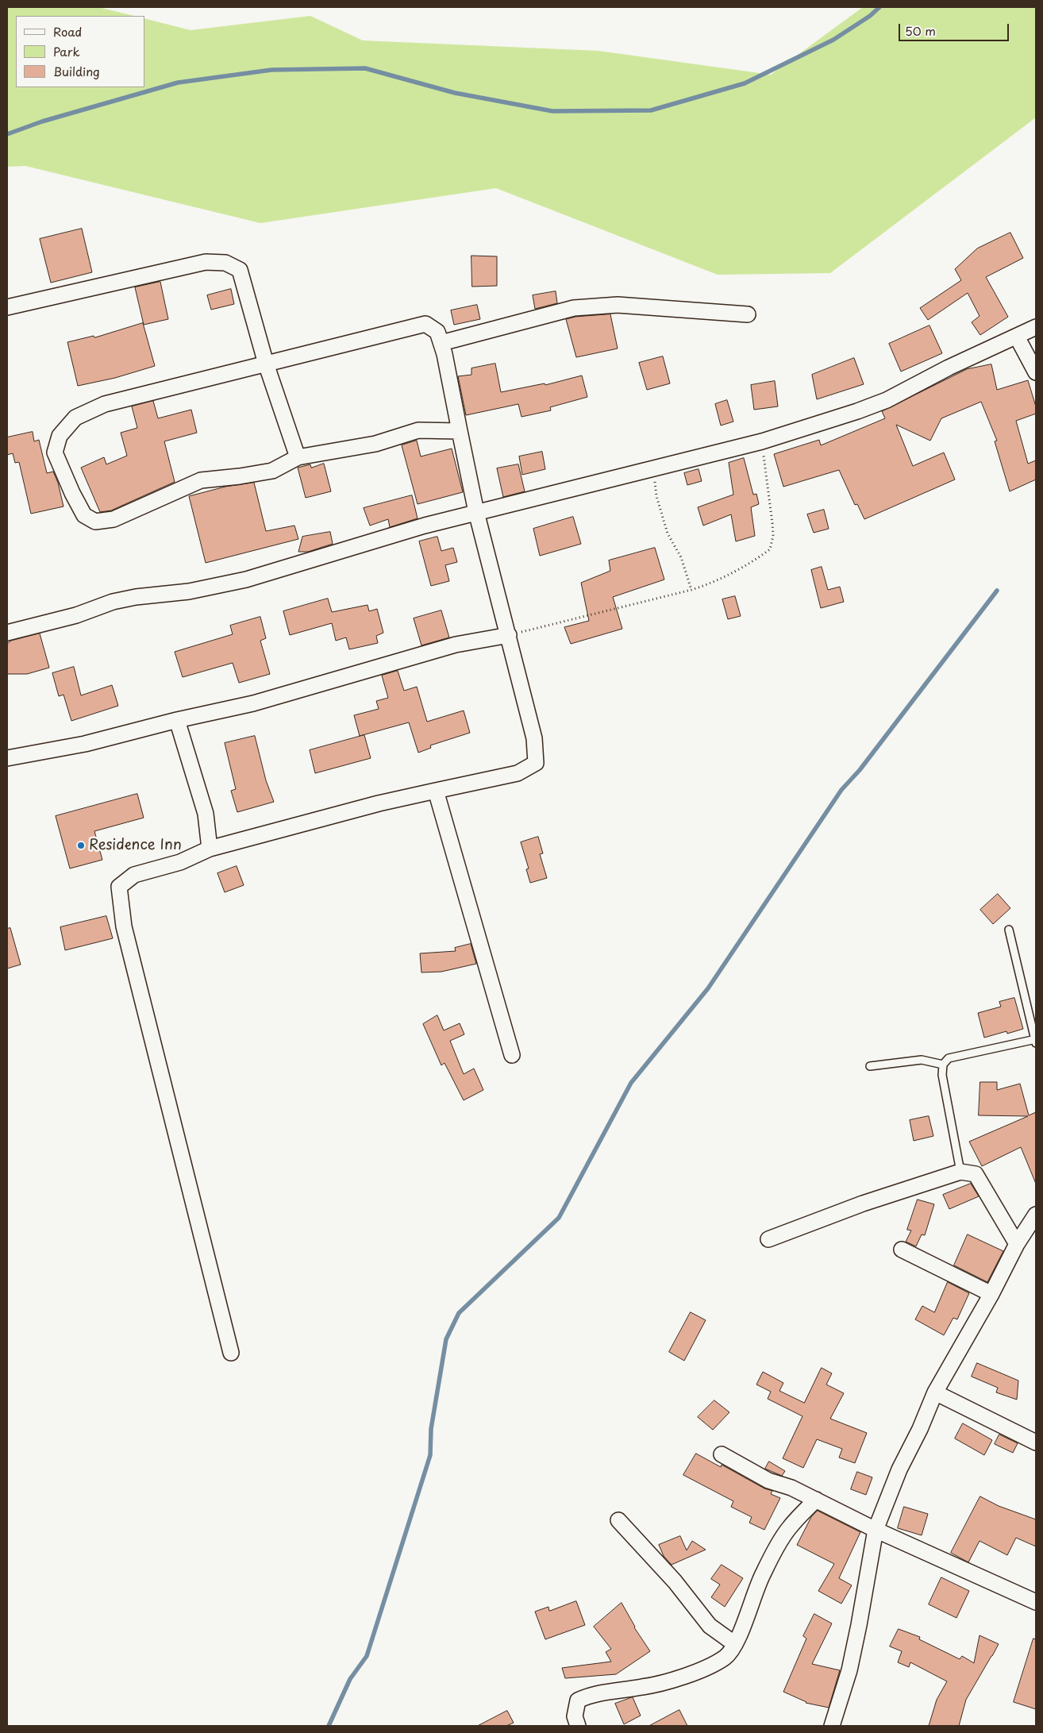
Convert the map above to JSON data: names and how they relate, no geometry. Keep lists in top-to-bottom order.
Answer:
{
  "places": ["Residence Inn"],
  "legend": ["Road", "Park", "Building"],
  "scale_bar": "50 m"
}
